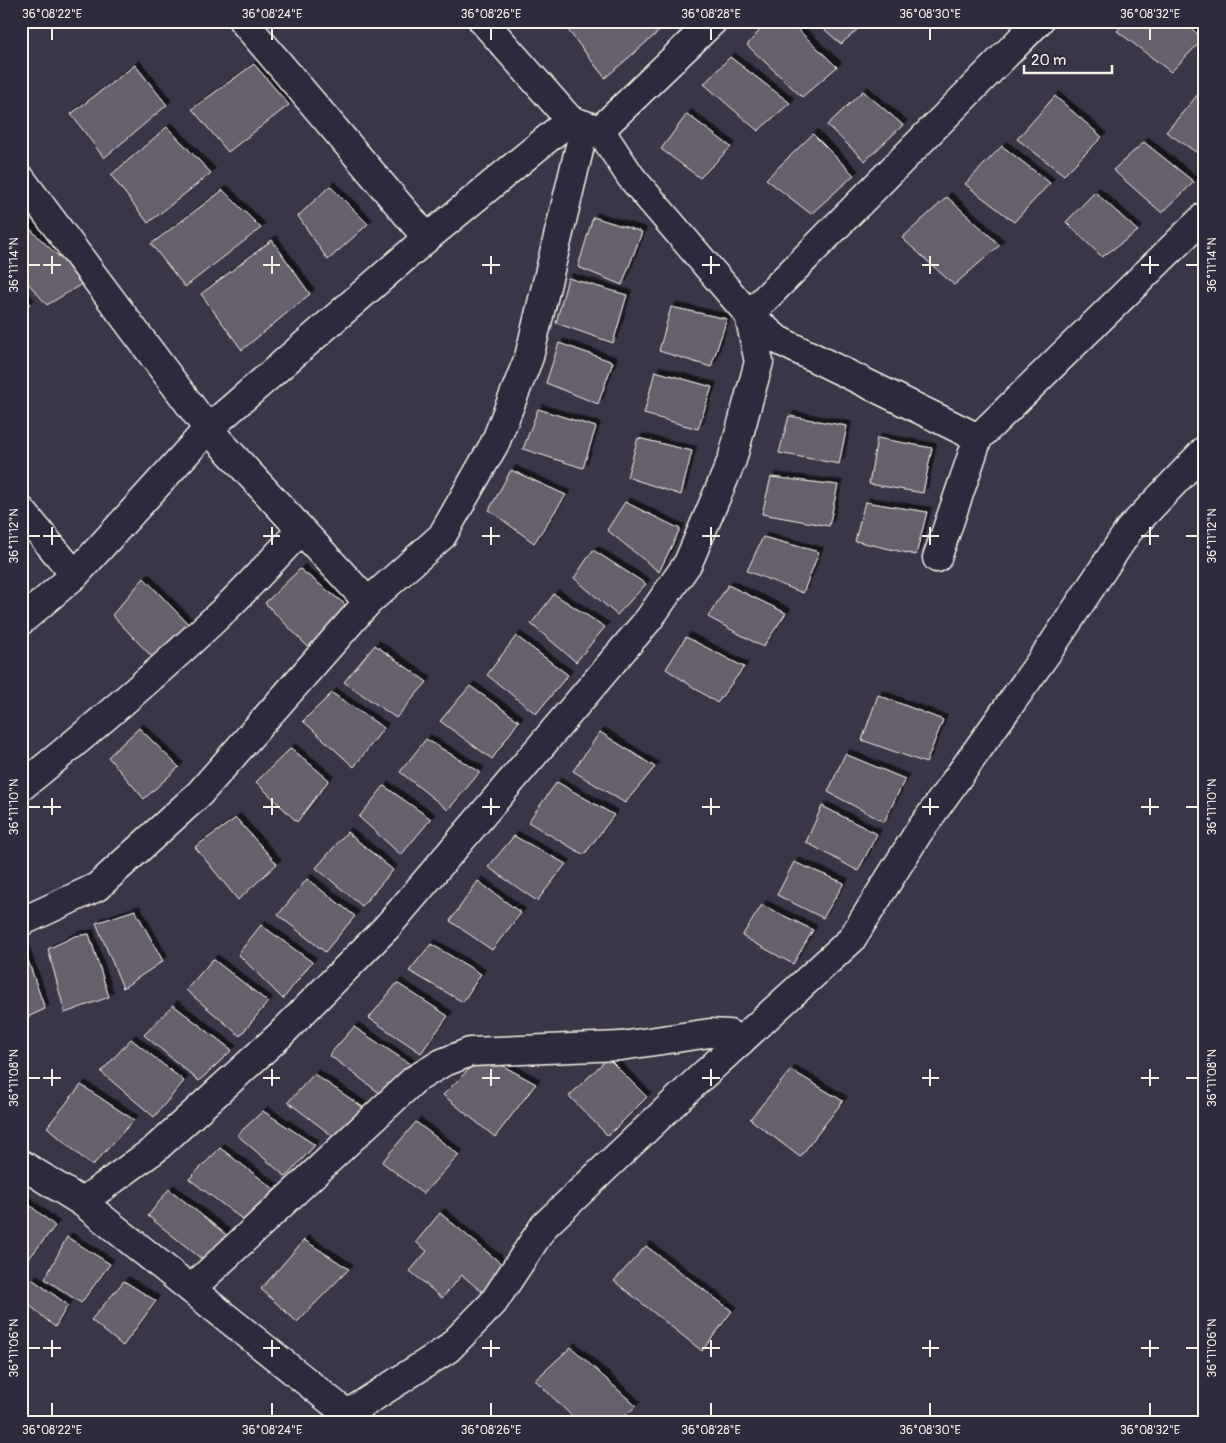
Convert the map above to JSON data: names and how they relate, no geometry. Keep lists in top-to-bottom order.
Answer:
{
  "scale_bar": "20 m",
  "coordinates": [
    "36°08'22\"E",
    "36°08'24\"E",
    "36°08'26\"E",
    "36°08'28\"E",
    "36°08'30\"E",
    "36°08'32\"E",
    "36°11'14\"N",
    "36°11'12\"N",
    "36°11'10\"N",
    "36°11'08\"N",
    "36°11'06\"N"
  ]
}
